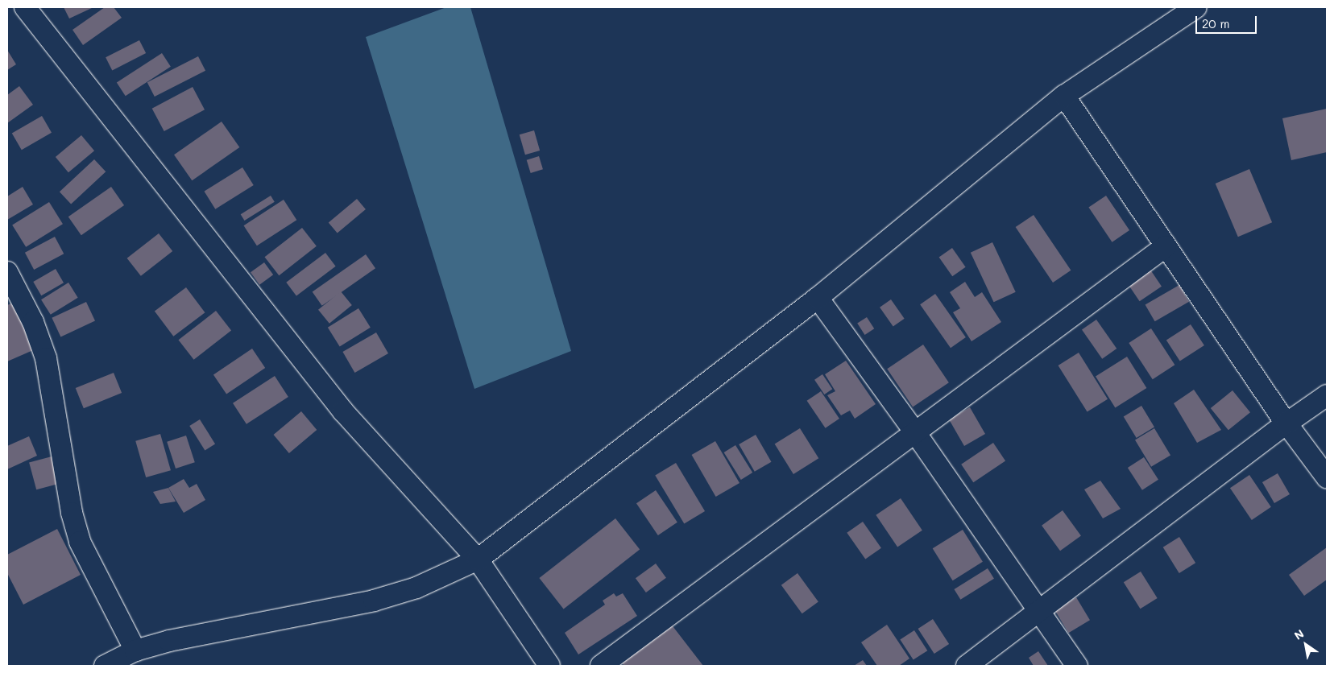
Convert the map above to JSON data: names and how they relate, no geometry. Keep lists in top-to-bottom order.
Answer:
{
  "scale_bar": "20 m",
  "north": "top left"
}
